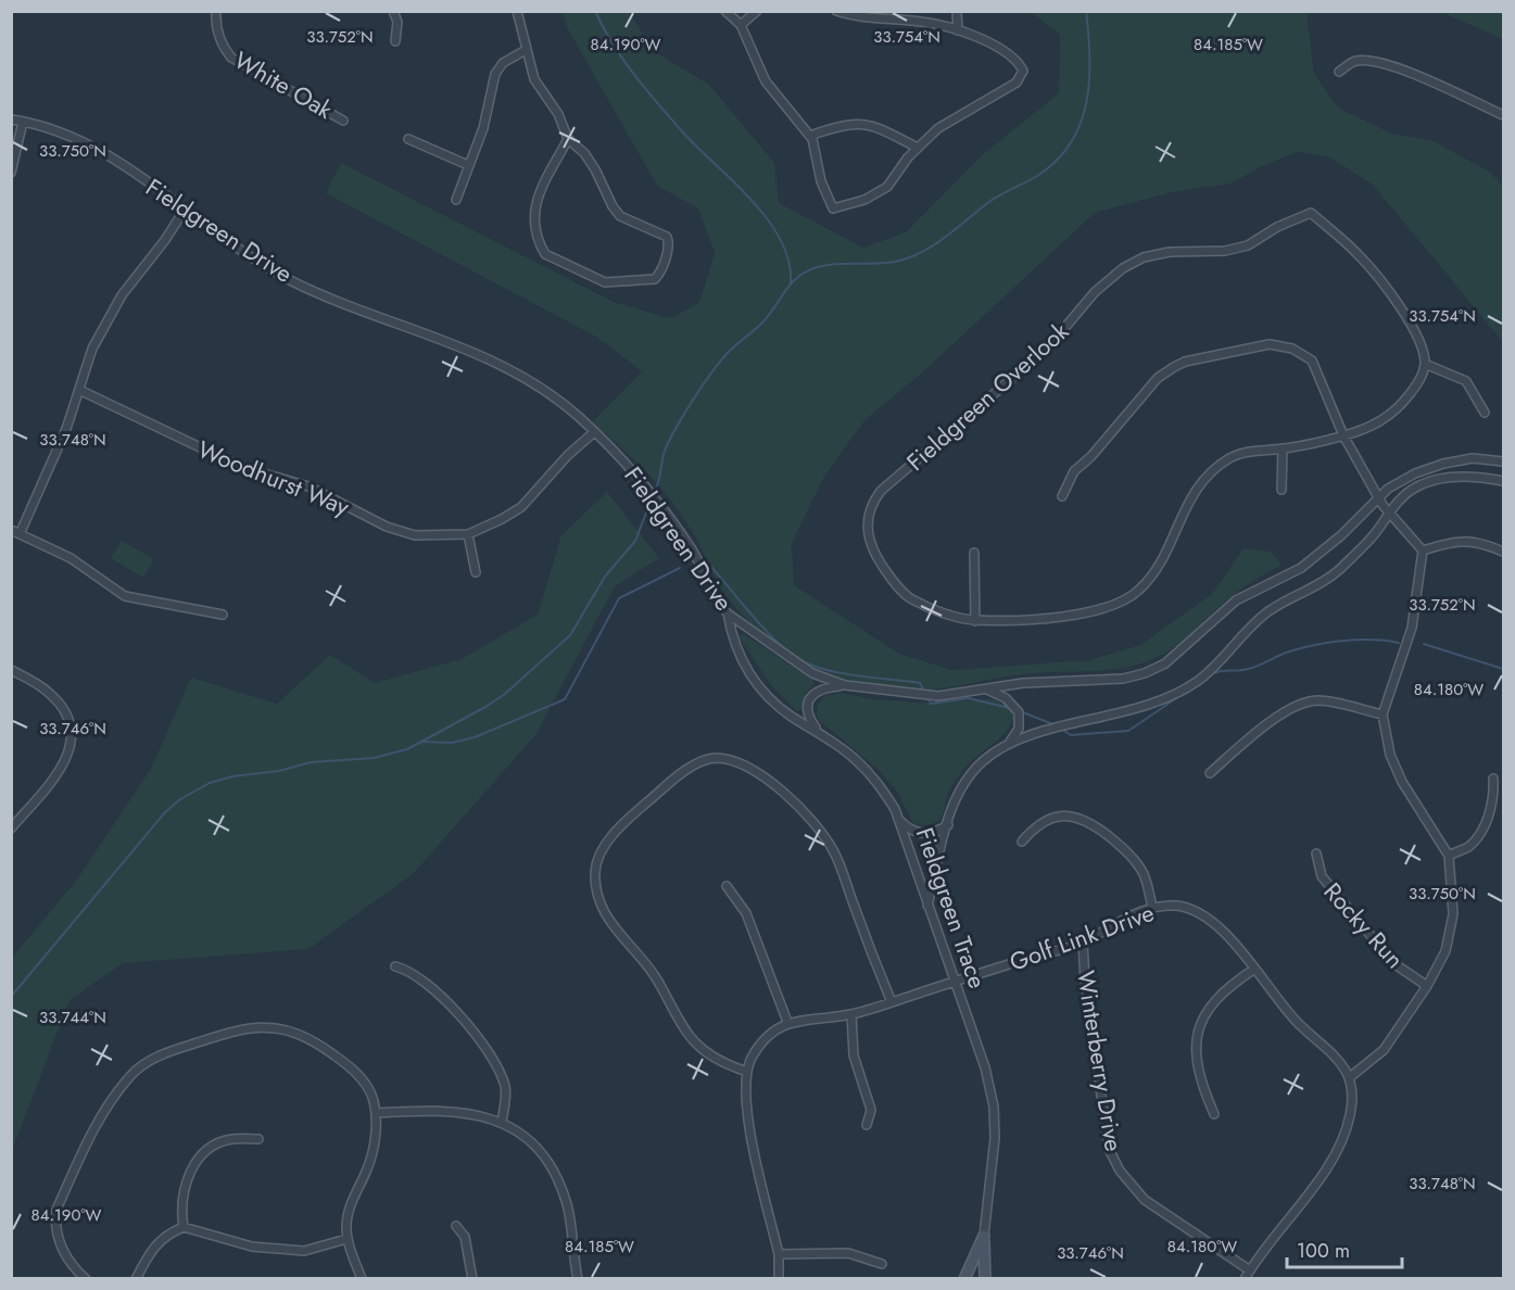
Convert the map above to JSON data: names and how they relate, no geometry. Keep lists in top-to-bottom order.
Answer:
{
  "streets": {
    "street": [
      "White Oak",
      "Fieldgreen Drive",
      "Fieldgreen Overlook",
      "Woodhurst Way",
      "Fieldgreen Trace",
      "Rocky Run",
      "Golf Link Drive",
      "Winterberry Drive"
    ]
  },
  "crossings": [
    ["Fieldgreen Drive", "Woodhurst Way"],
    ["Fieldgreen Drive", "Fieldgreen Trace"],
    ["Fieldgreen Trace", "Golf Link Drive"],
    ["Golf Link Drive", "Winterberry Drive"]
  ],
  "scale_bar": "100 m",
  "coordinates": [
    "33.752°N",
    "33.754°N",
    "84.190°W",
    "84.185°W",
    "33.750°N",
    "33.748°N",
    "84.180°W",
    "33.746°N",
    "33.744°N"
  ]
}
